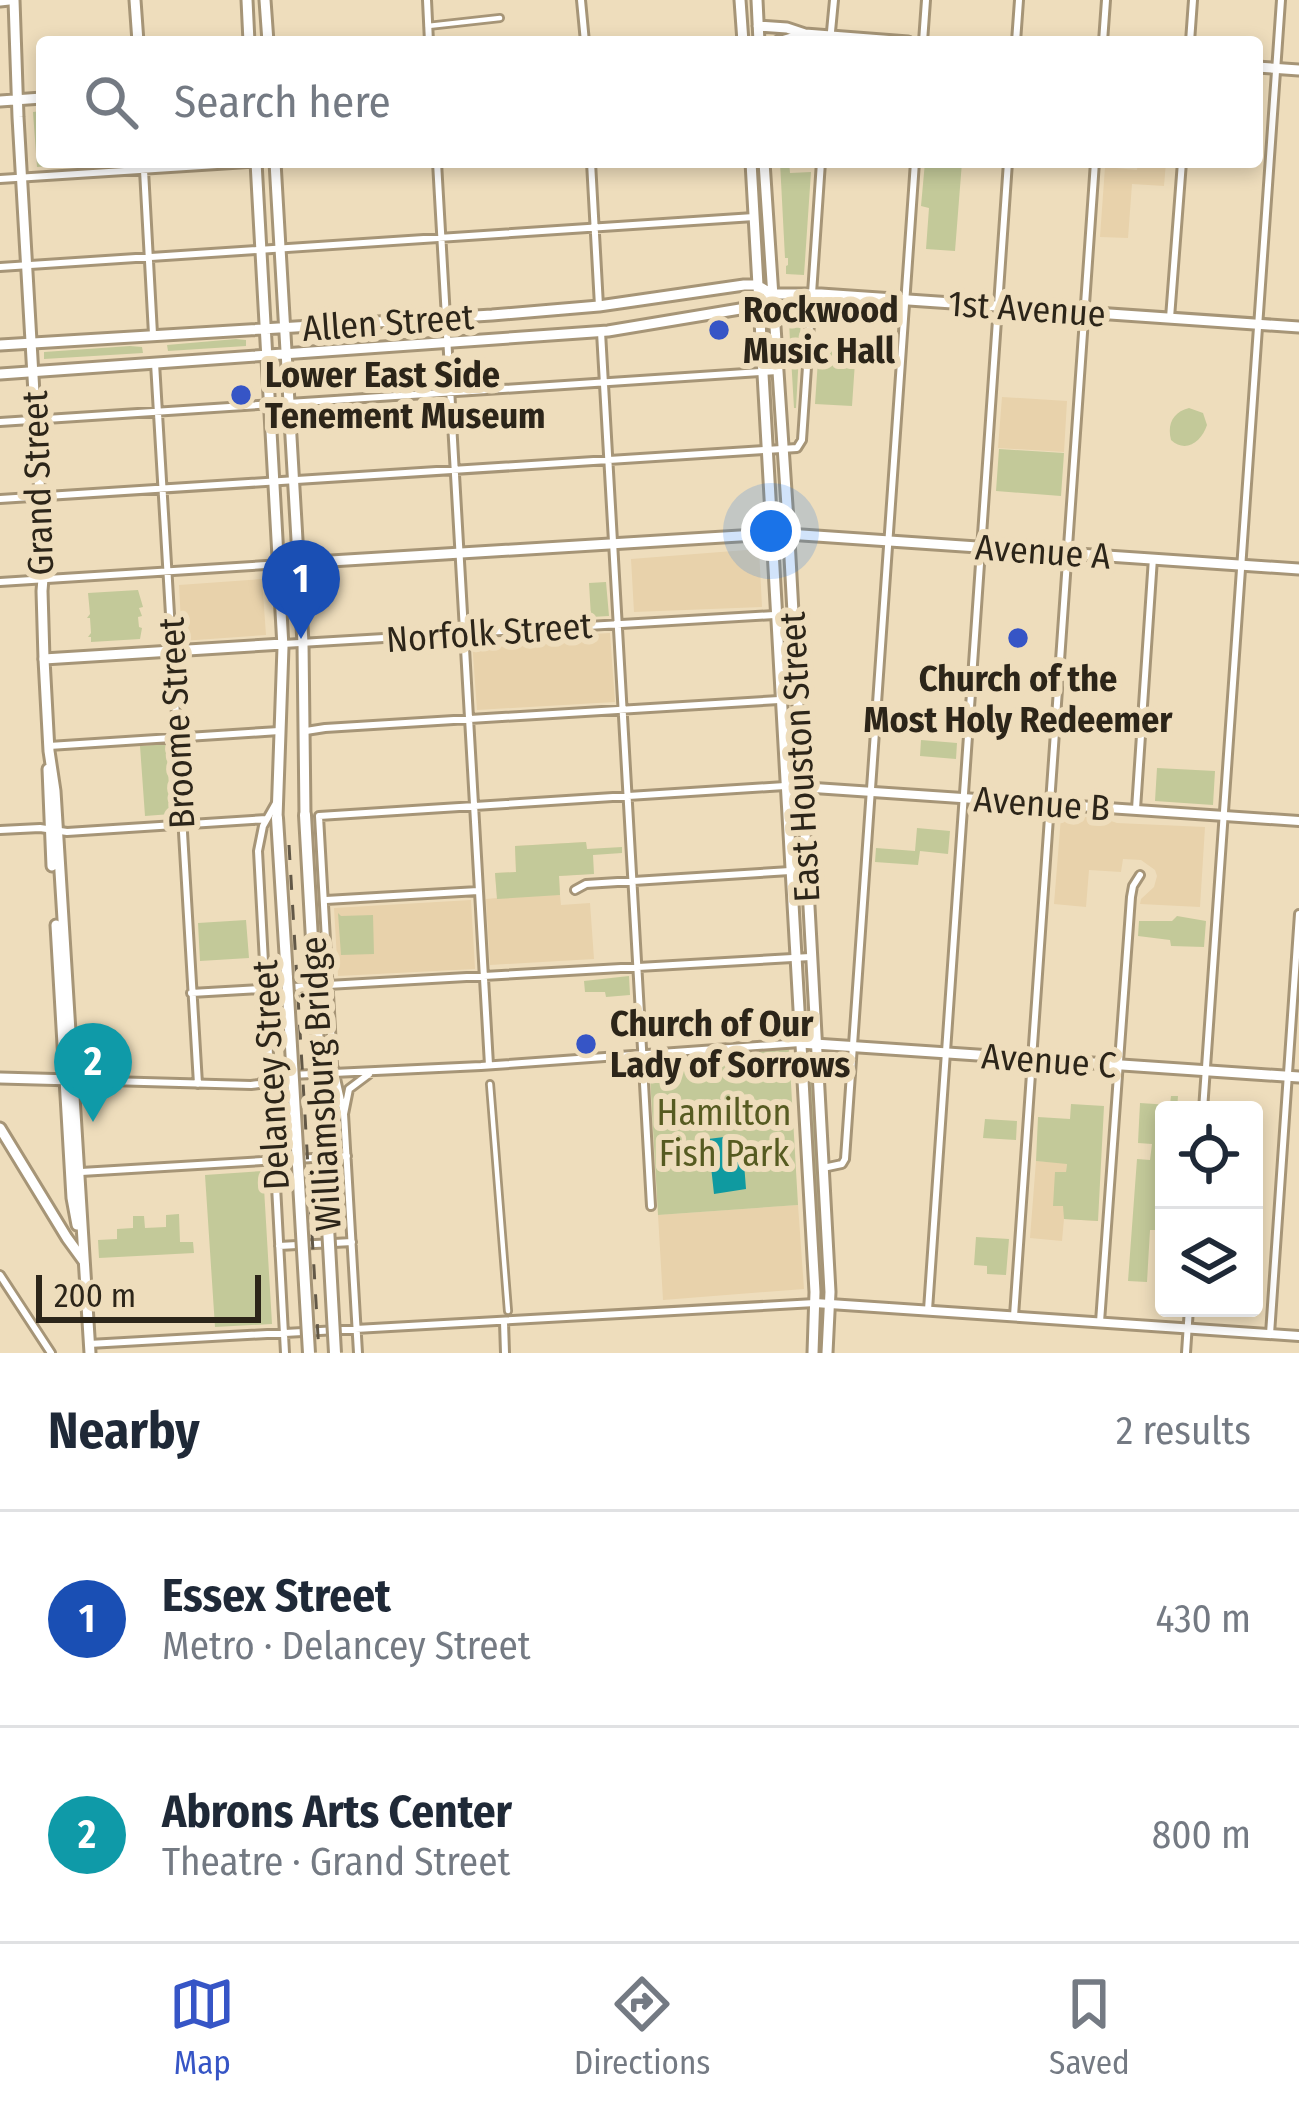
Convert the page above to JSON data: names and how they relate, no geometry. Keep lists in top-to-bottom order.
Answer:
{
  "streets": {
    "highway": ["Williamsburg Bridge"],
    "main road": [
      "1st Avenue",
      "Allen Street",
      "Grand Street",
      "Avenue A",
      "Norfolk Street",
      "East Houston Street",
      "Avenue C",
      "Delancey Street"
    ],
    "street": ["Broome Street", "Avenue B"]
  },
  "crossings": [
    ["1st Avenue", "East Houston Street"],
    ["Allen Street", "Grand Street"],
    ["Allen Street", "Broome Street"],
    ["Allen Street", "East Houston Street"],
    ["Allen Street", "Delancey Street"],
    ["Grand Street", "Norfolk Street"],
    ["Avenue A", "East Houston Street"],
    ["Norfolk Street", "Broome Street"],
    ["Norfolk Street", "East Houston Street"],
    ["Norfolk Street", "Delancey Street"],
    ["East Houston Street", "Avenue B"],
    ["East Houston Street", "Avenue C"],
    ["Delancey Street", "Williamsburg Bridge"]
  ],
  "parks": ["Hamilton Fish Park"],
  "places": [
    "Rockwood Music Hall",
    "Lower East Side Tenement Museum",
    "Church of the Most Holy Redeemer",
    "Church of Our Lady of Sorrows"
  ],
  "scale_bar": "200 m",
  "page": {
    "search": "Search here",
    "pins": ["1", "2"],
    "scale": "200 m",
    "heading": ["Nearby", "2 results"],
    "list": [
      {
        "mark": "1",
        "name": "Essex Street",
        "note": "Metro · Delancey Street",
        "value": "430 m"
      },
      {
        "mark": "2",
        "name": "Abrons Arts Center",
        "note": "Theatre · Grand Street",
        "value": "800 m"
      }
    ],
    "nav": ["Map", "Directions", "Saved"]
  }
}
